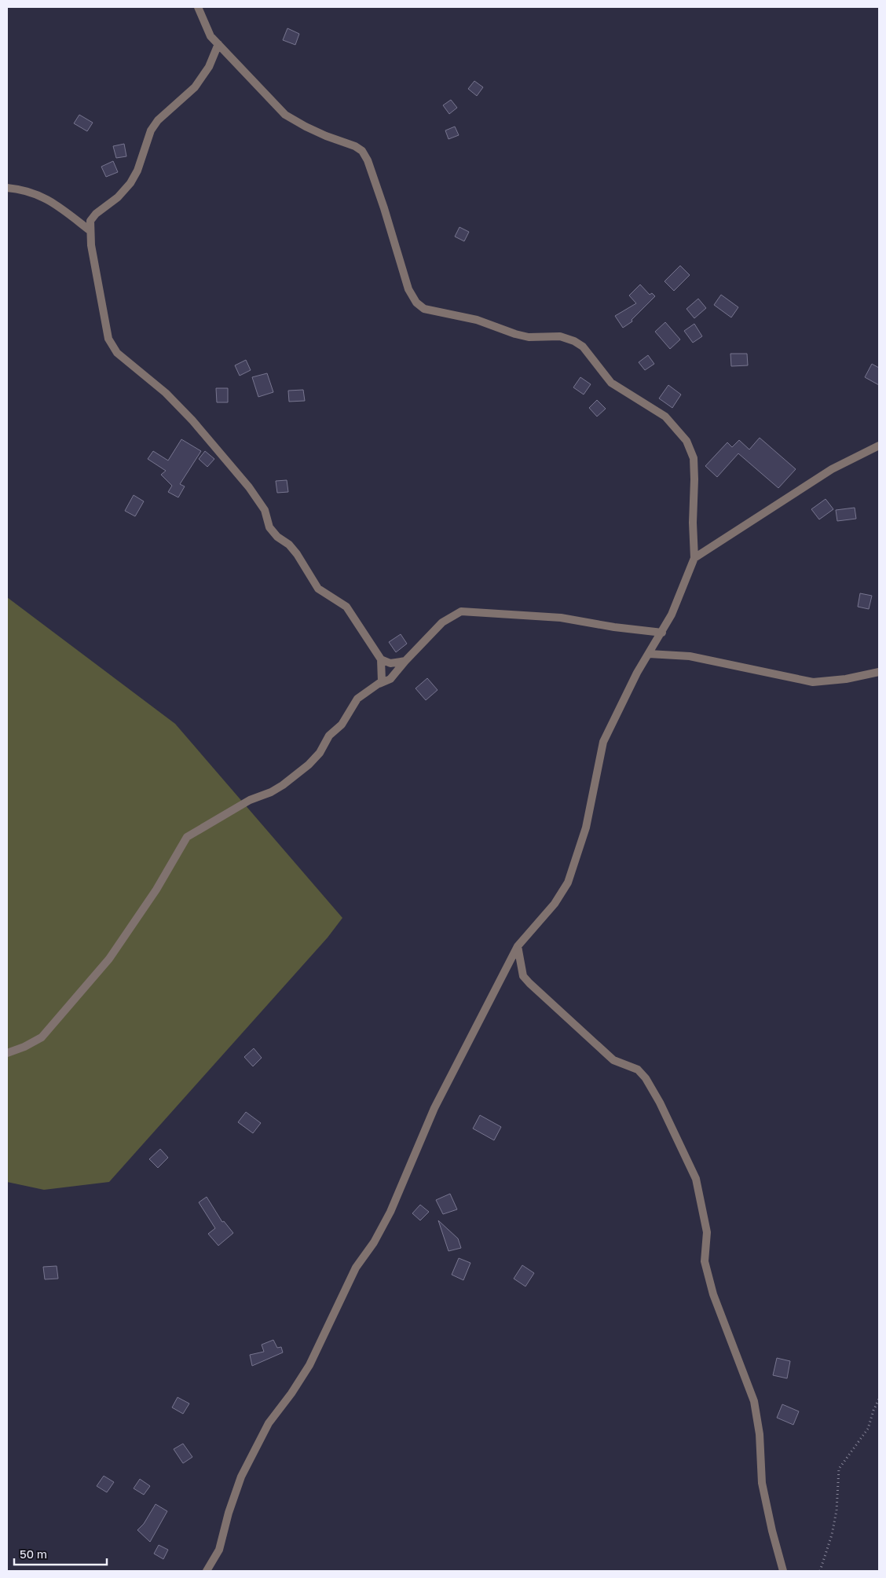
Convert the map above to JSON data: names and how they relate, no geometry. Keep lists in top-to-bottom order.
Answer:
{
  "scale_bar": "50 m"
}
